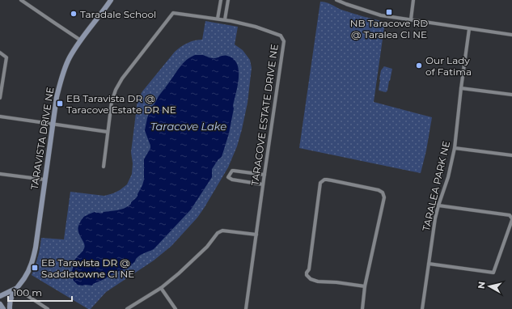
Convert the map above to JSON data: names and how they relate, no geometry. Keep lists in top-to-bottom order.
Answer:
{
  "streets": {
    "street": ["TARACOVE ESTATE DRIVE NE", "TARAVISTA DRIVE NE", "TARALEA PARK NE"]
  },
  "water": ["Taracove Lake"],
  "places": {
    "transit": ["NB Taracove RD @ Taralea CI NE", "EB Taravista DR @ Taracove Estate DR NE", "EB Taravista DR @ Saddletowne CI NE"],
    "other": ["Taradale School", "Our Lady of Fatima"]
  },
  "scale_bar": "100 m",
  "north": "left"
}
